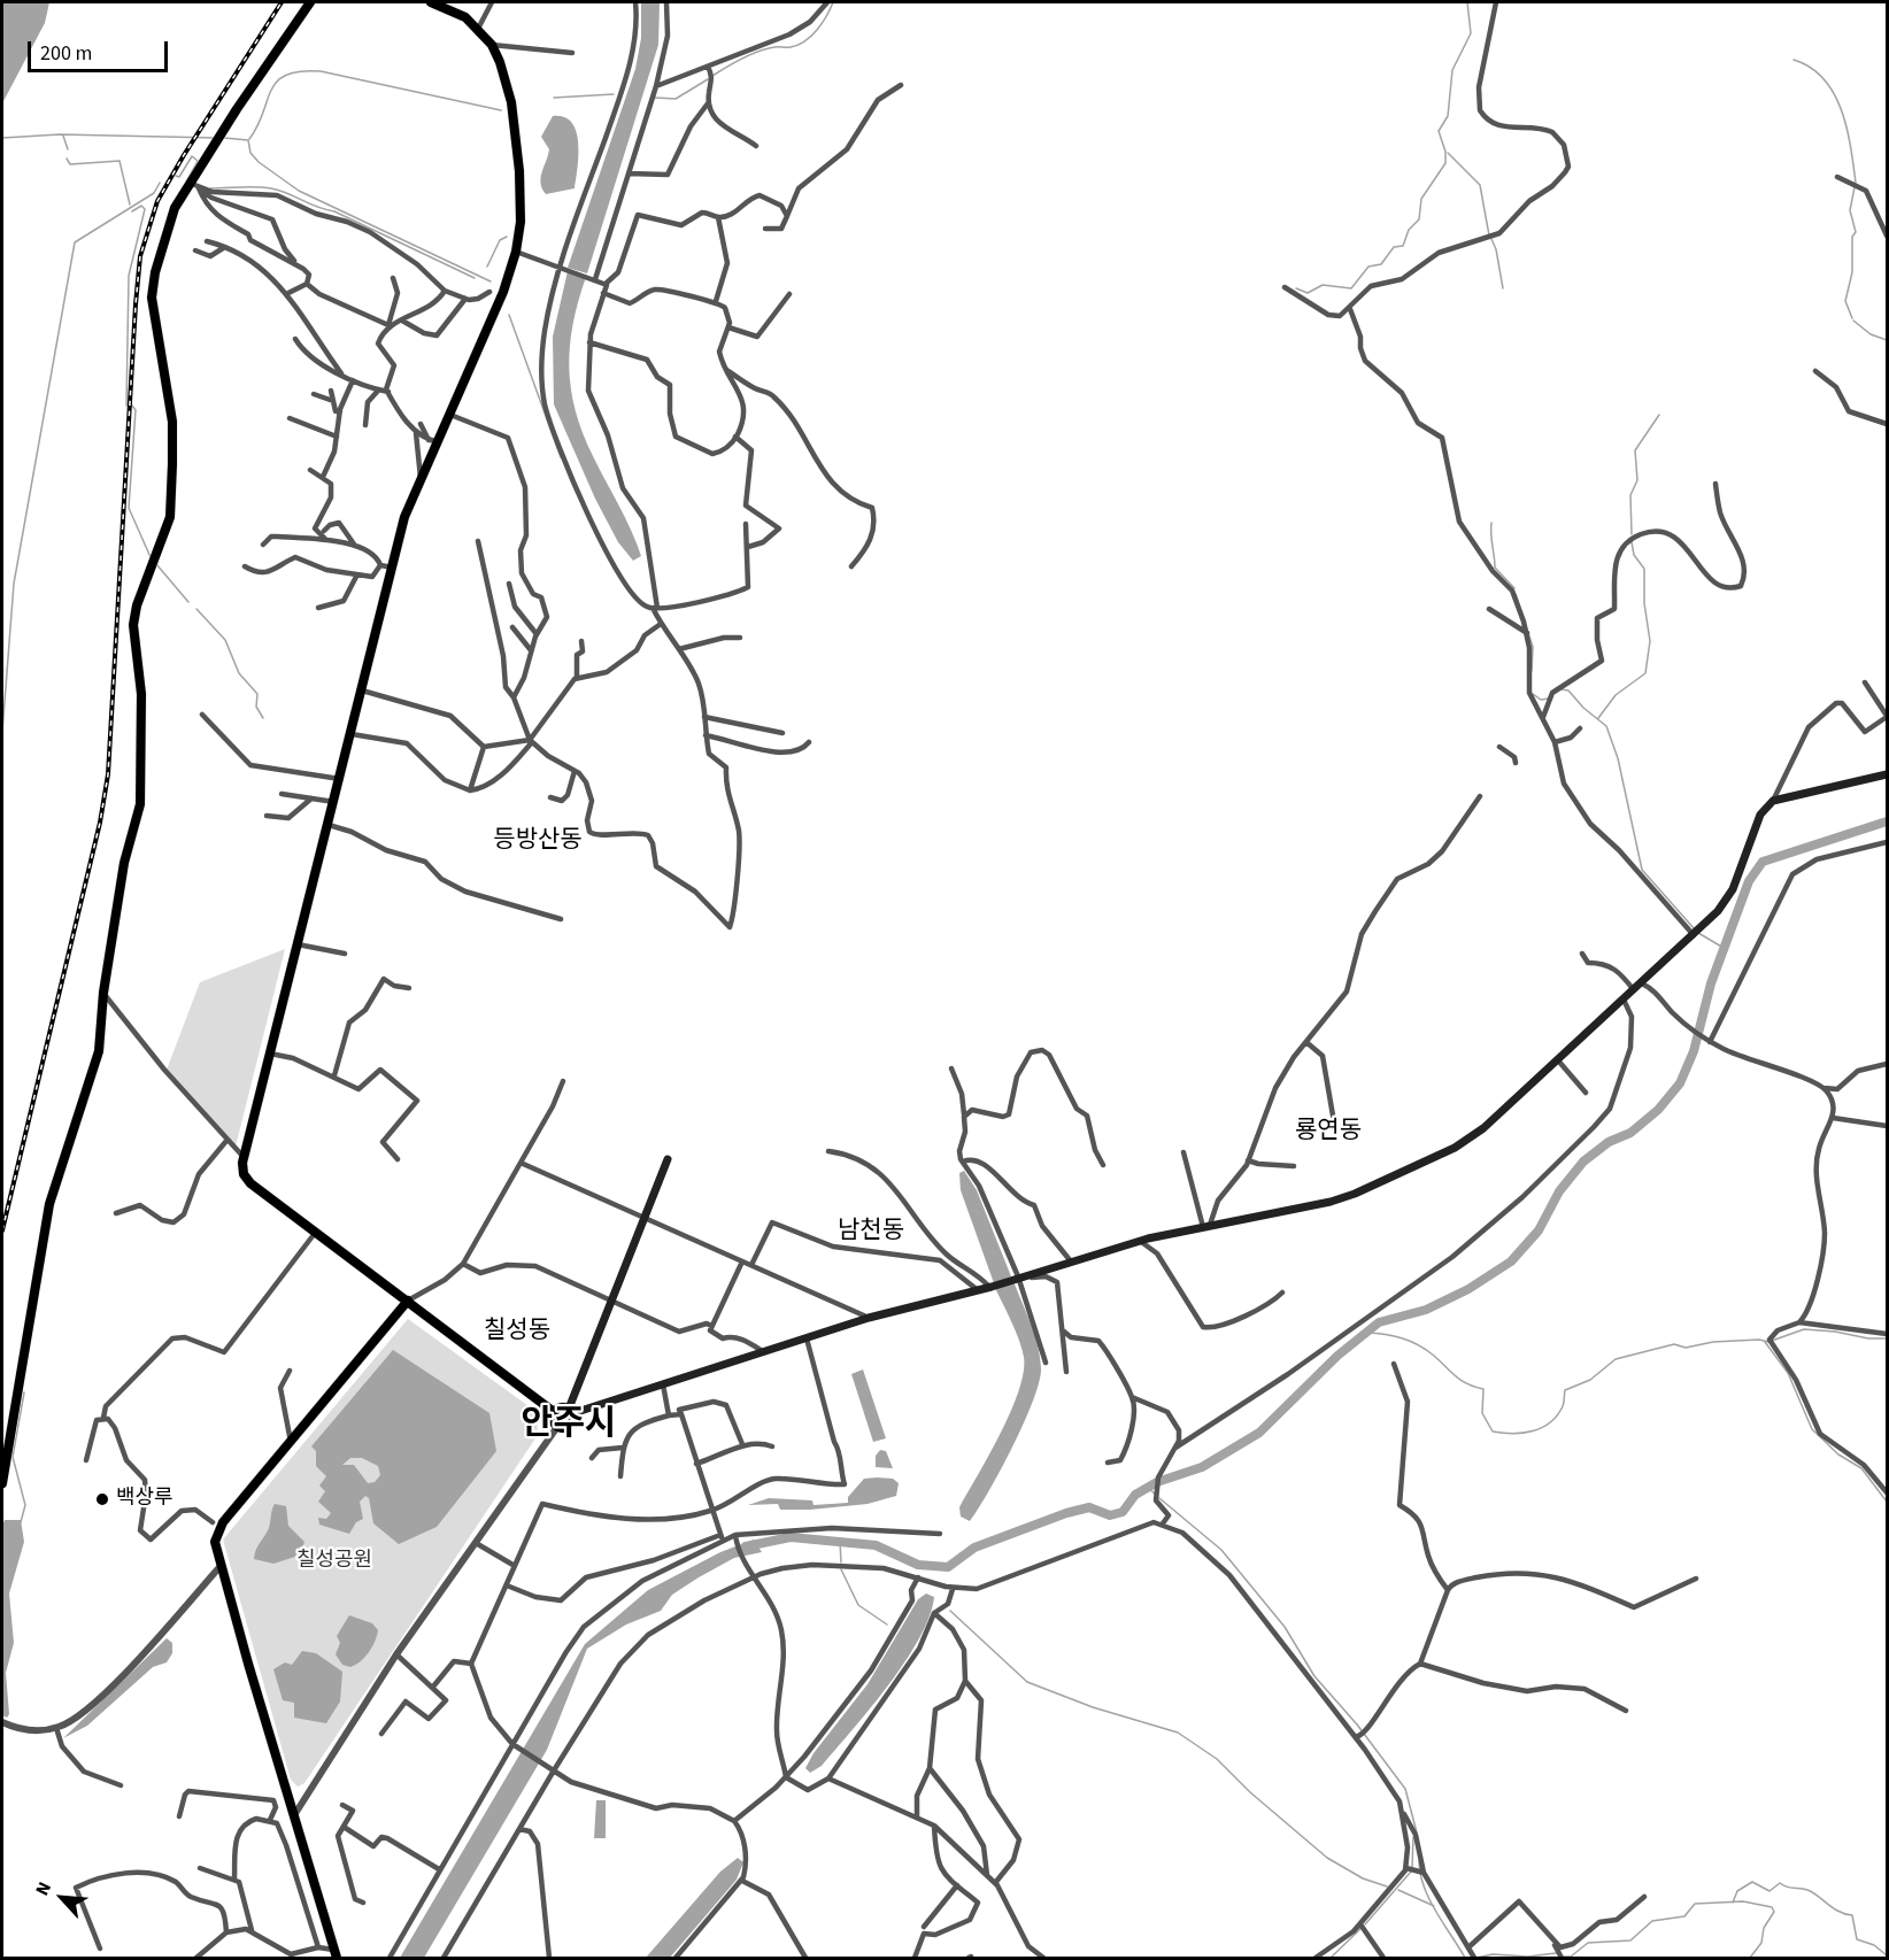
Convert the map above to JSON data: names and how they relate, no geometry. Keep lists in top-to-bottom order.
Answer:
{
  "districts": [
    "등방산동",
    "룡연동",
    "남천동",
    "칠성동",
    "안주시"
  ],
  "parks": ["칠성공원"],
  "places": ["백상루"],
  "scale_bar": "200 m",
  "north": "top left"
}
